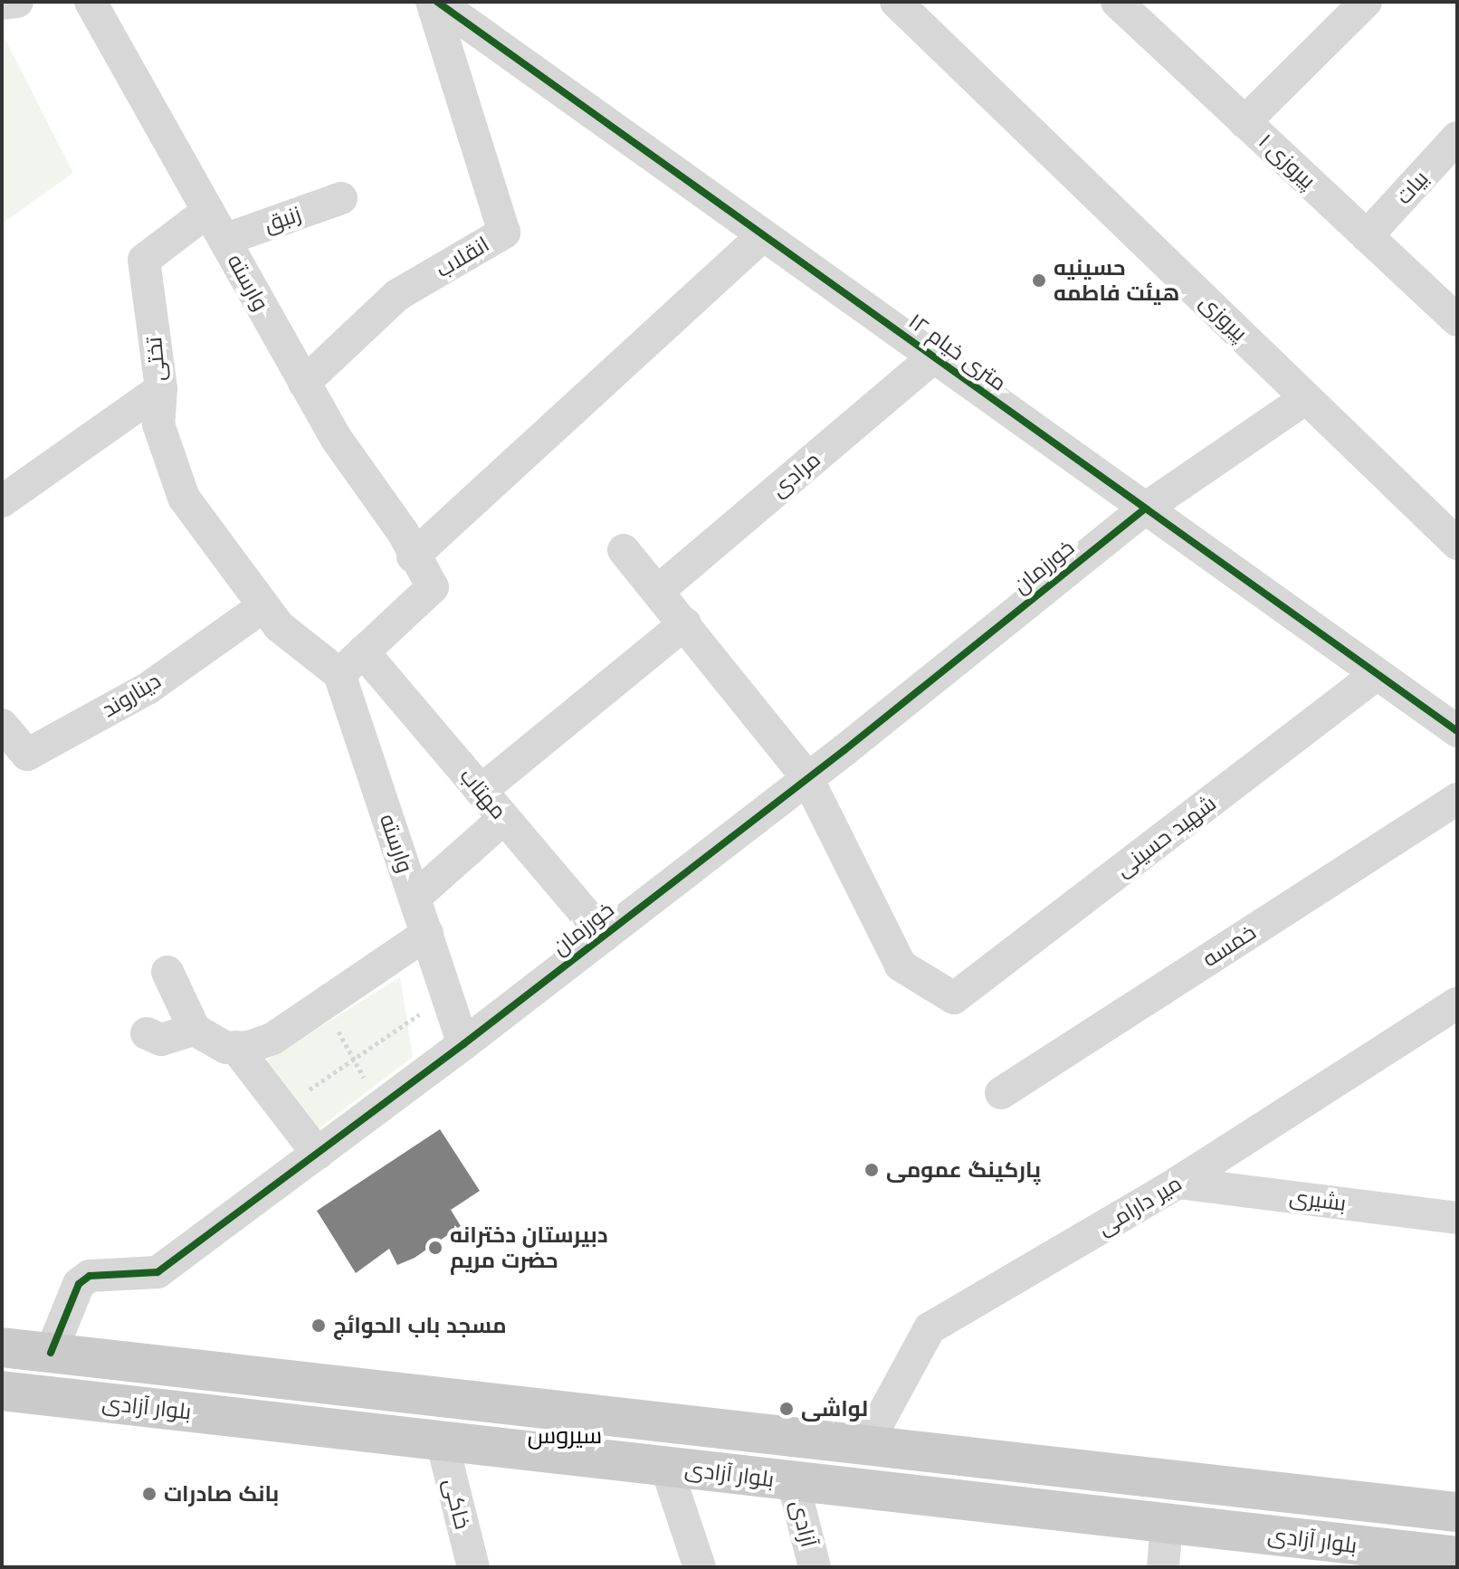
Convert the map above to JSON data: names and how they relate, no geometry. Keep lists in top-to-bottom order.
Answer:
{
  "streets": {
    "main road": ["بلوار آزادی"],
    "street": [
      "پیروزی ۱",
      "بیات",
      "زنبق",
      "انقلاب",
      "وارسته",
      "پیروزی",
      "۱۲ متری خیام",
      "تختی",
      "مرادی",
      "خورزمان",
      "دیناروند",
      "مهتاب",
      "شهید حسینی",
      "خمسه",
      "بشیری",
      "میر دارامی",
      "خاکی",
      "آزادی"
    ]
  },
  "crossings": [
    ["پیروزی ۱", "بیات"],
    ["زنبق", "وارسته"],
    ["انقلاب", "وارسته"],
    ["وارسته", "تختی"],
    ["وارسته", "خورزمان"],
    ["وارسته", "مهتاب"],
    ["پیروزی", "خورزمان"],
    ["۱۲ متری خیام", "مرادی"],
    ["۱۲ متری خیام", "خورزمان"],
    ["۱۲ متری خیام", "شهید حسینی"],
    ["خورزمان", "مهتاب"],
    ["خورزمان", "شهید حسینی"],
    ["خورزمان", "بلوار آزادی"],
    ["بشیری", "میر دارامی"],
    ["میر دارامی", "بلوار آزادی"],
    ["بلوار آزادی", "خاکی"],
    ["بلوار آزادی", "آزادی"]
  ],
  "districts": ["سیروس"],
  "places": [
    "حسینیه هیئت فاطمه",
    "پارکینگ عمومی",
    "دبیرستان دخترانه حضرت مریم",
    "مسجد باب الحوائج",
    "لواشی",
    "بانک صادرات"
  ]
}
